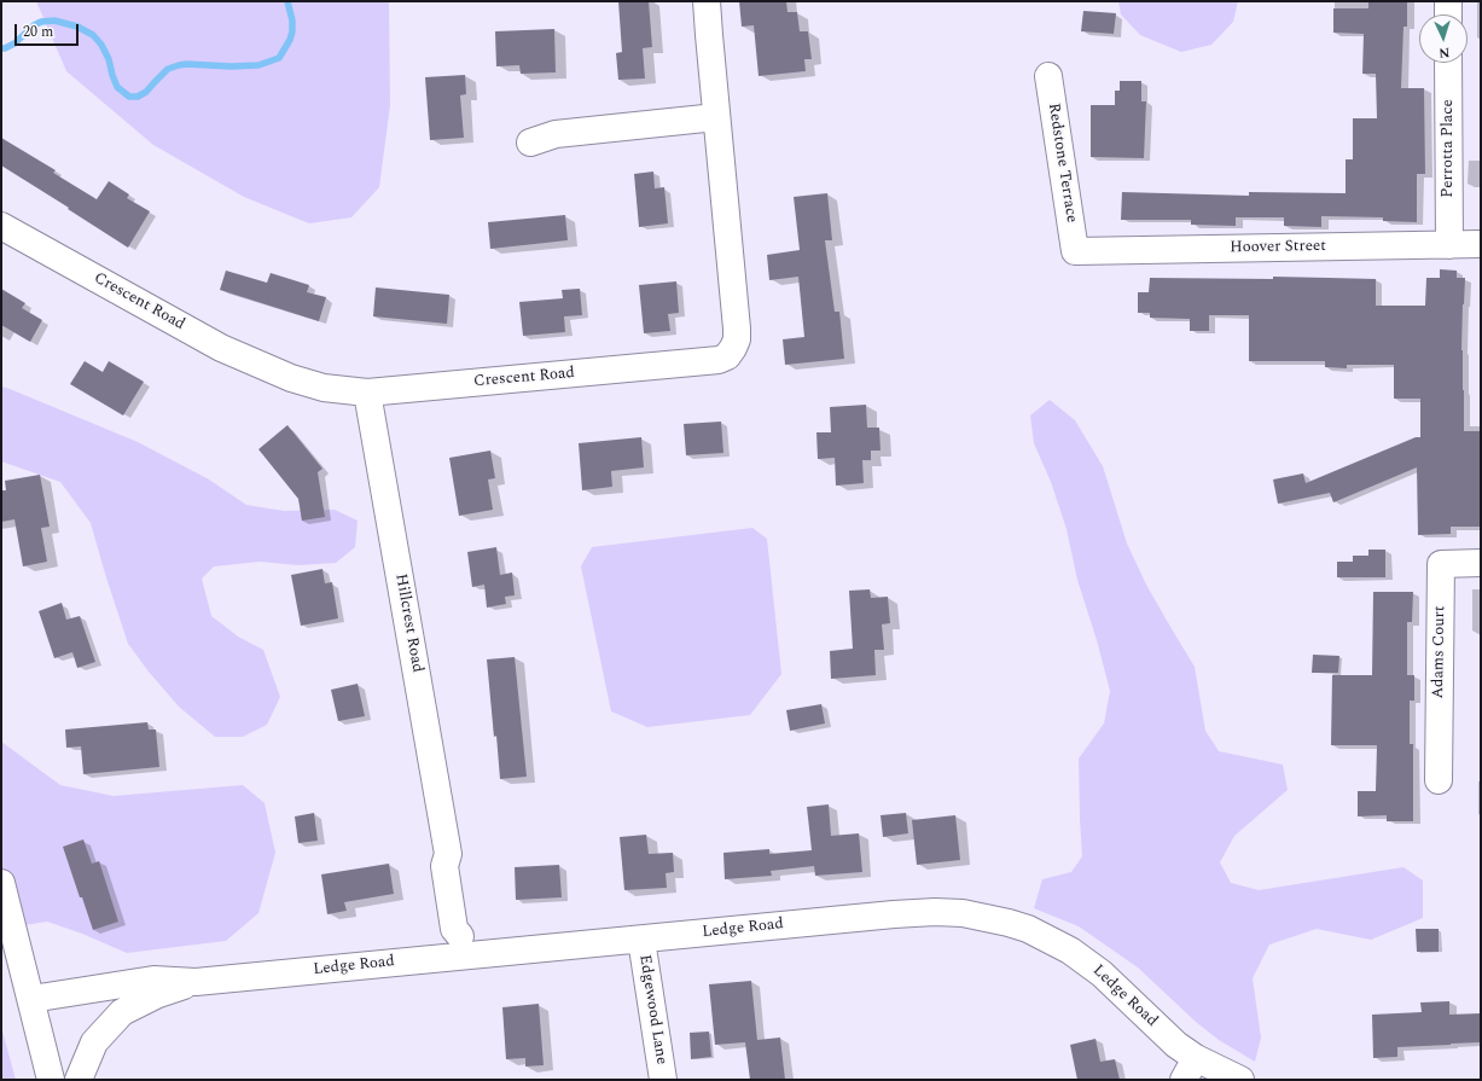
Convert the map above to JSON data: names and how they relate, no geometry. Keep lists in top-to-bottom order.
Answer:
{
  "streets": {
    "street": [
      "Perrotta Place",
      "Redstone Terrace",
      "Hoover Street",
      "Crescent Road",
      "Hillcrest Road",
      "Adams Court",
      "Ledge Road",
      "Edgewood Lane"
    ]
  },
  "crossings": [
    ["Perrotta Place", "Hoover Street"],
    ["Redstone Terrace", "Hoover Street"],
    ["Crescent Road", "Hillcrest Road"],
    ["Hillcrest Road", "Ledge Road"],
    ["Ledge Road", "Edgewood Lane"]
  ],
  "scale_bar": "20 m",
  "north": "bottom"
}
